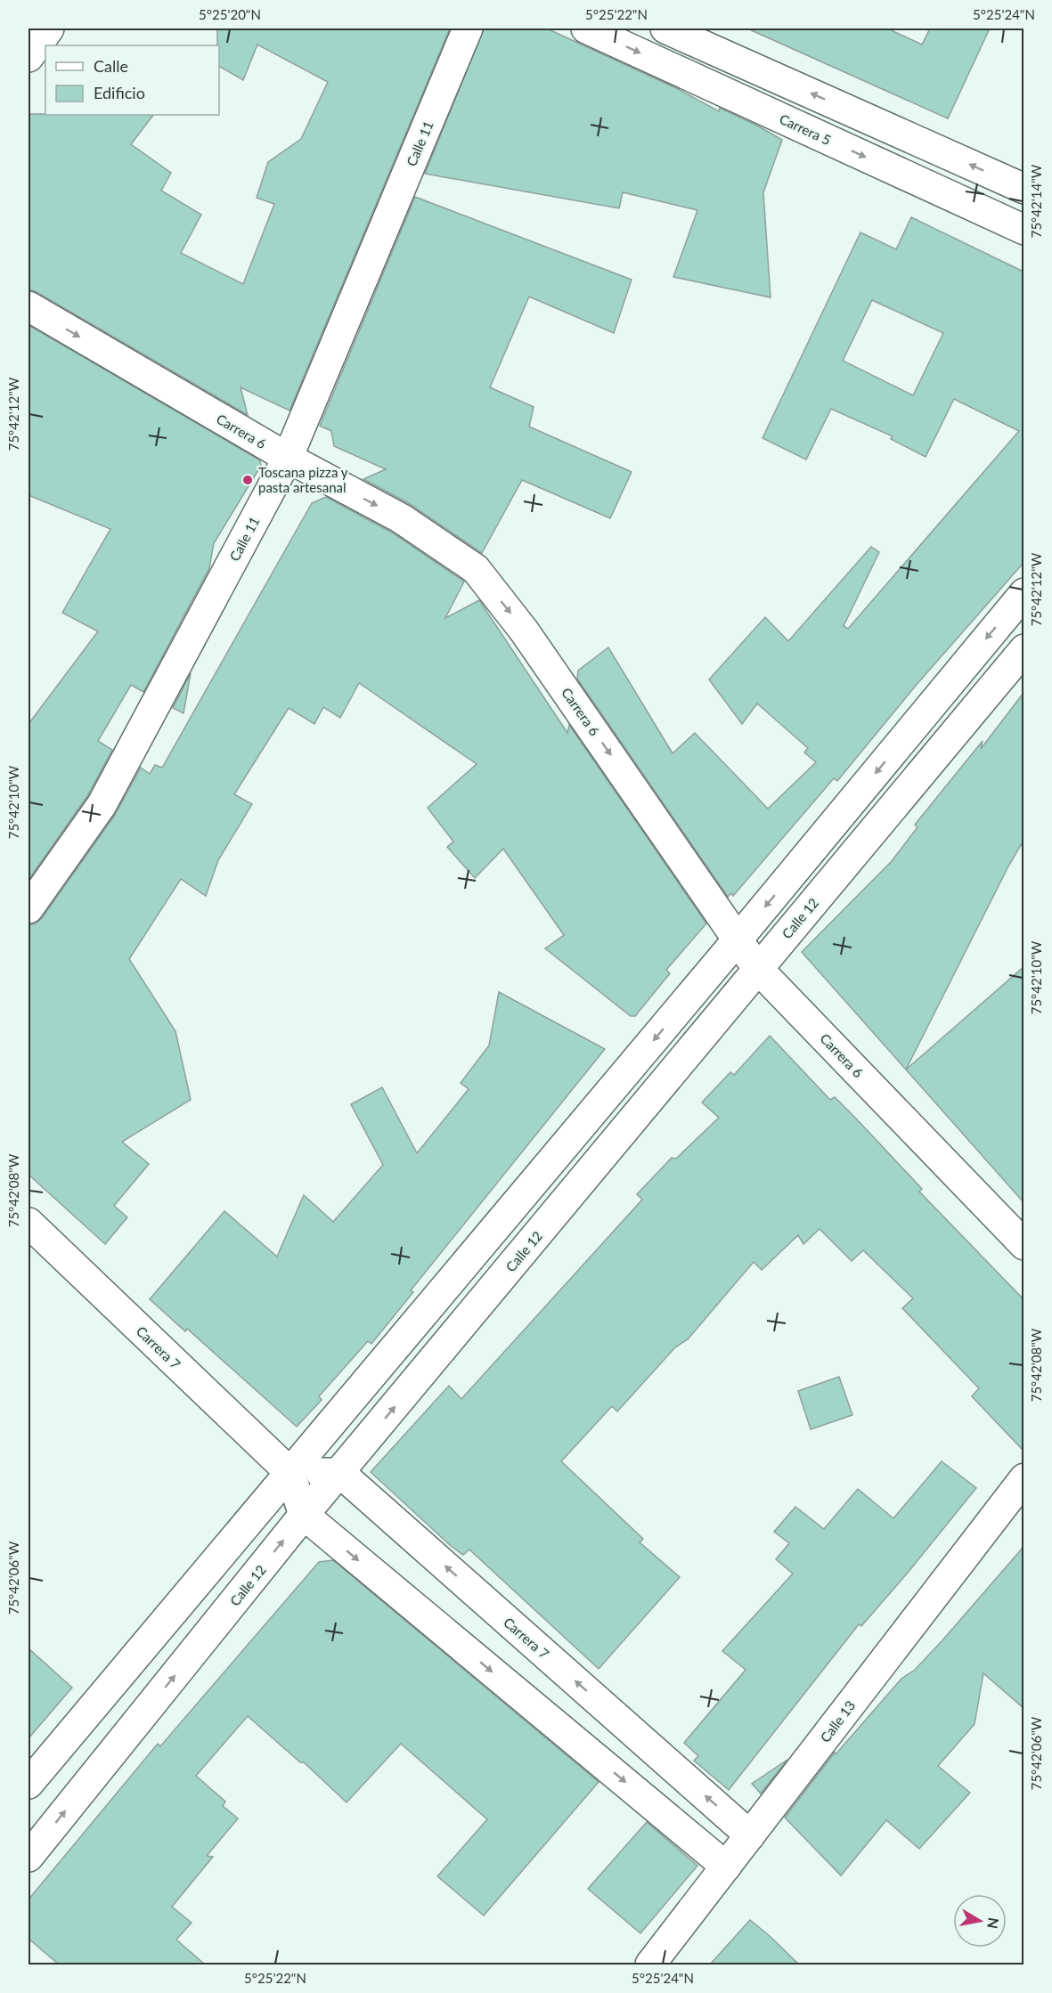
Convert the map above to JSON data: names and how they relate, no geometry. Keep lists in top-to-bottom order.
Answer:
{
  "streets": {
    "street": [
      "Carrera 5",
      "Calle 11",
      "Carrera 6",
      "Calle 12",
      "Carrera 7",
      "Calle 13"
    ]
  },
  "crossings": [
    ["Calle 11", "Carrera 6"],
    ["Carrera 6", "Calle 12"],
    ["Calle 12", "Carrera 7"],
    ["Carrera 7", "Calle 13"]
  ],
  "one_way": ["Carrera 6"],
  "places": ["Toscana pizza y pasta artesanal"],
  "legend": ["Calle", "Edificio"],
  "north": "right",
  "coordinates": [
    "5°25'20\"N",
    "5°25'22\"N",
    "5°25'24\"N",
    "75°42'14\"W",
    "75°42'12\"W",
    "75°42'10\"W",
    "75°42'08\"W",
    "75°42'06\"W"
  ]
}
